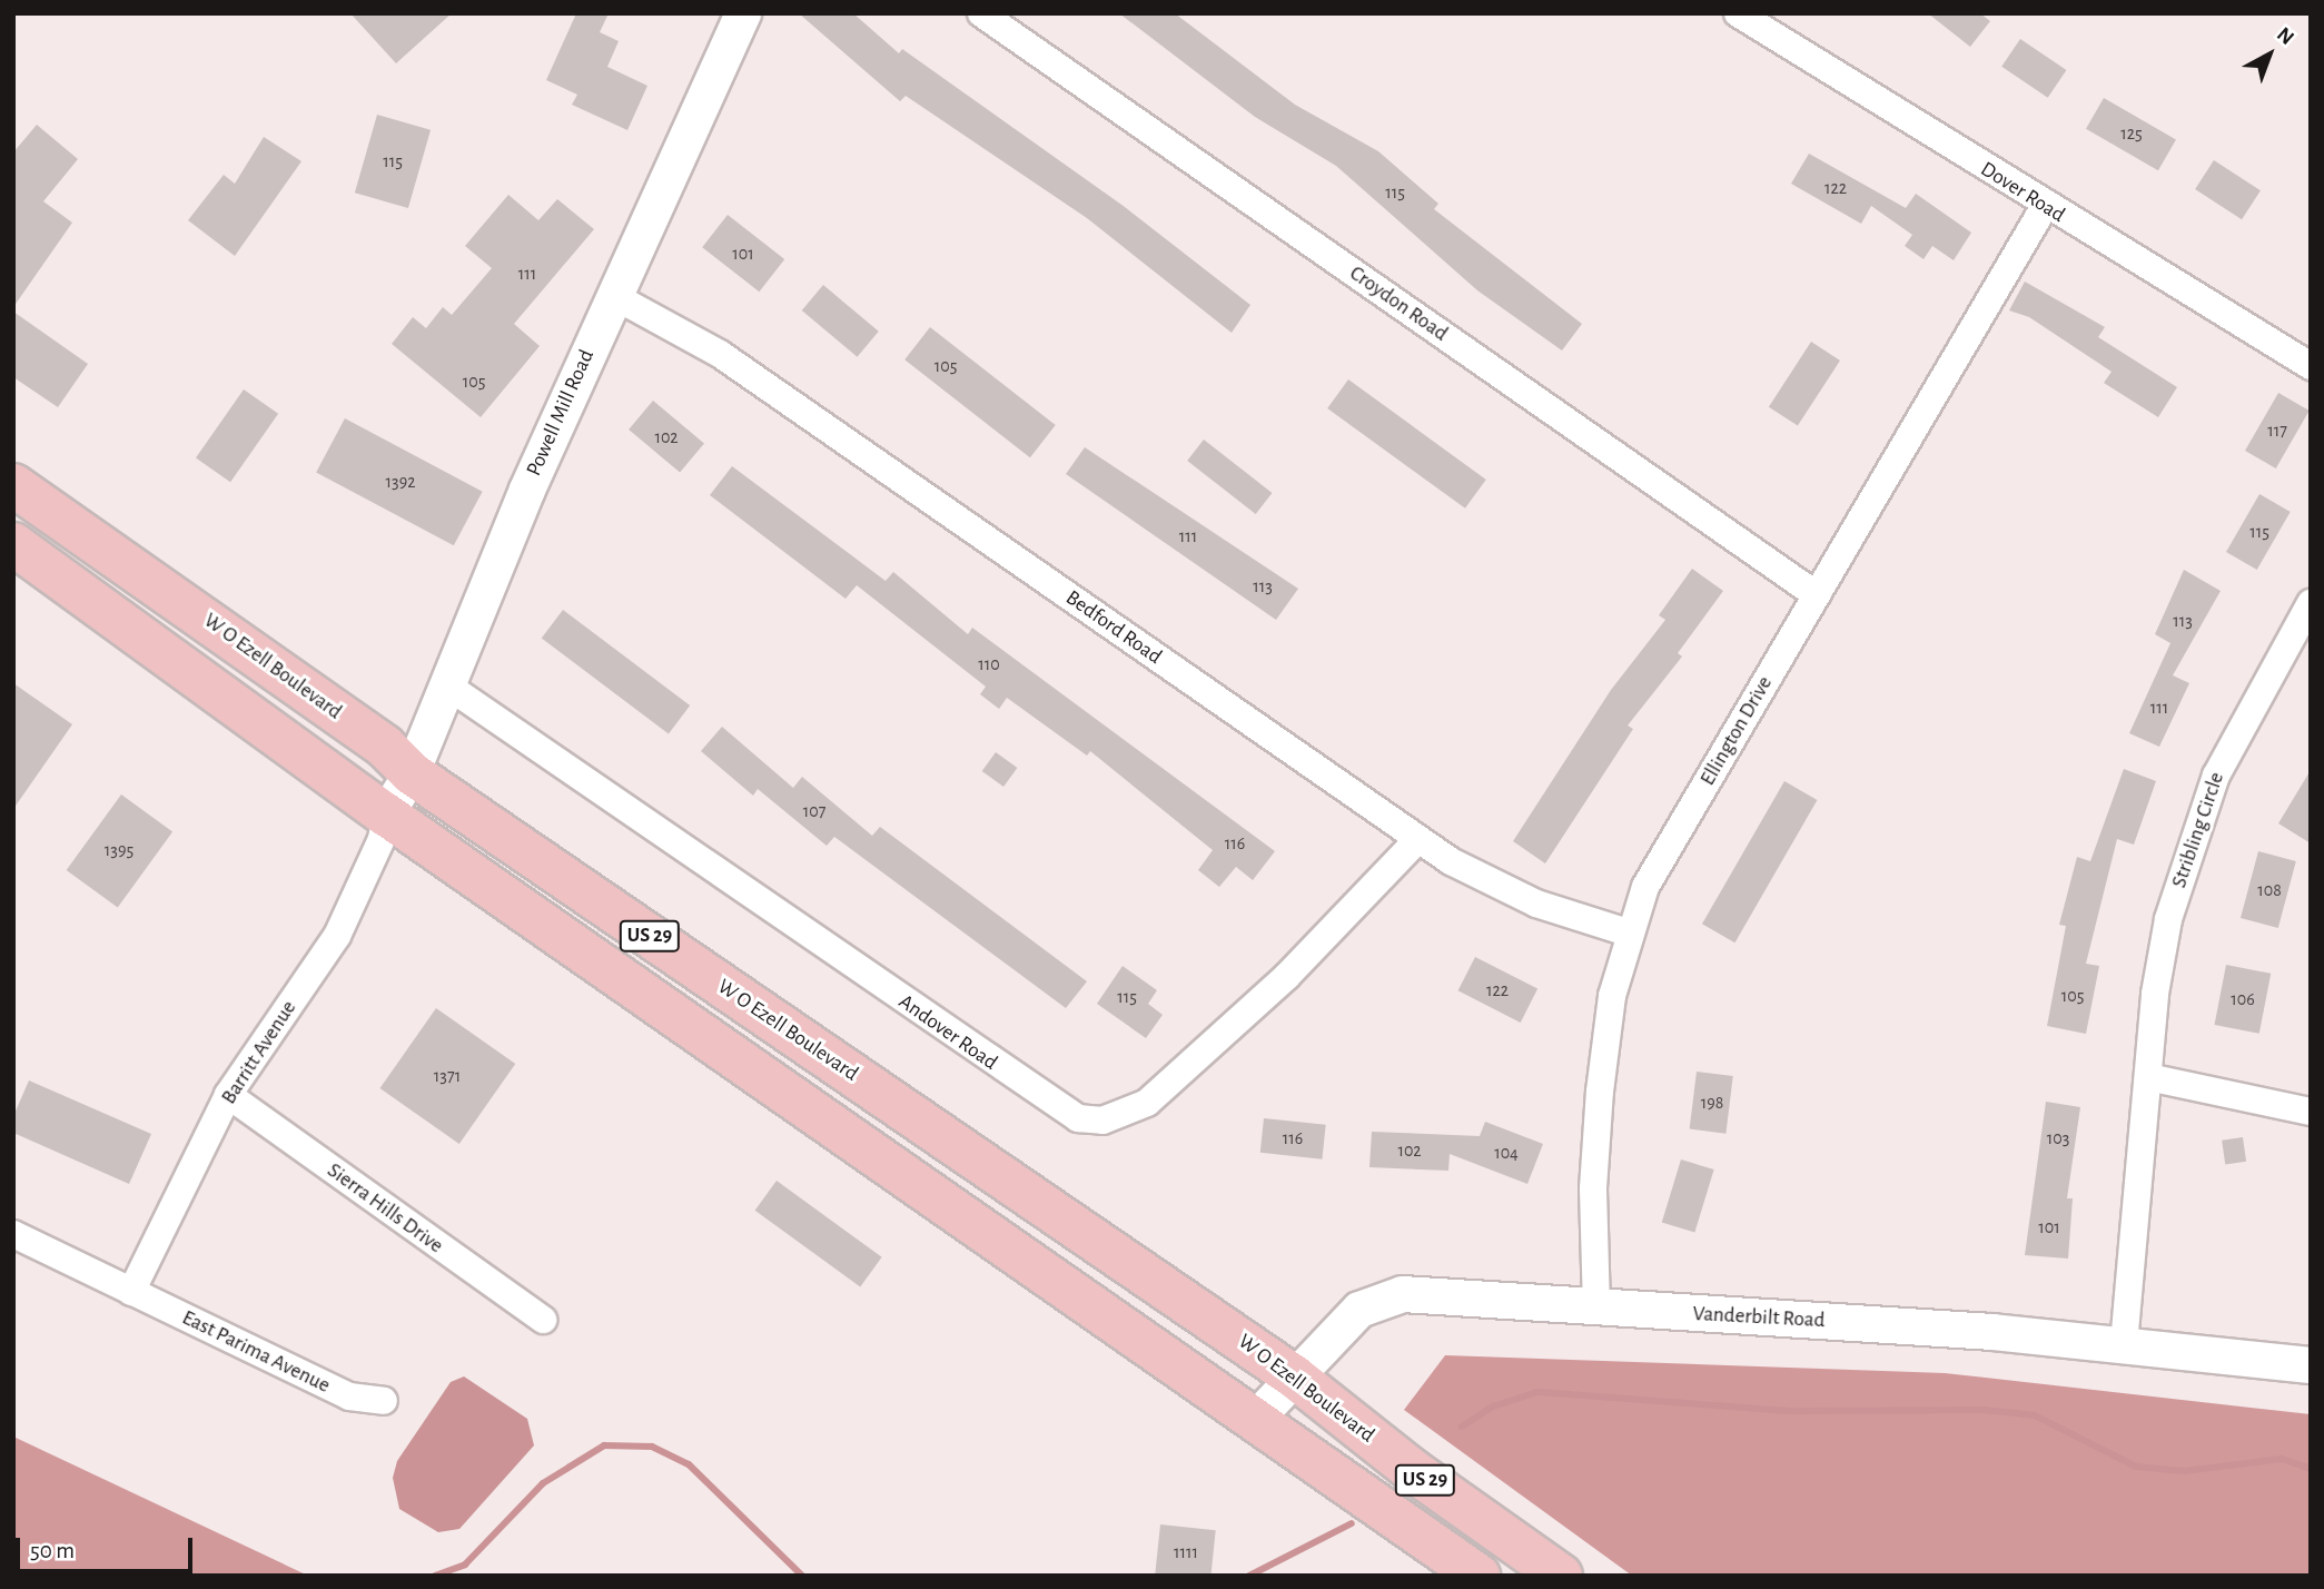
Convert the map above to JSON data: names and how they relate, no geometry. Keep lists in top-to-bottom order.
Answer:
{
  "streets": {
    "main road": ["W O Ezell Boulevard", "US 29"],
    "street": [
      "Dover Road",
      "Croydon Road",
      "Powell Mill Road",
      "Bedford Road",
      "Ellington Drive",
      "Stribling Circle",
      "Andover Road",
      "Barritt Avenue",
      "Sierra Hills Drive",
      "Vanderbilt Road",
      "East Parima Avenue"
    ]
  },
  "crossings": [
    ["Dover Road", "Ellington Drive"],
    ["Croydon Road", "Ellington Drive"],
    ["Powell Mill Road", "Bedford Road"],
    ["Powell Mill Road", "W O Ezell Boulevard"],
    ["Powell Mill Road", "US 29"],
    ["Powell Mill Road", "Andover Road"],
    ["Powell Mill Road", "Barritt Avenue"],
    ["Bedford Road", "Ellington Drive"],
    ["Bedford Road", "Andover Road"],
    ["W O Ezell Boulevard", "Vanderbilt Road"],
    ["Ellington Drive", "Vanderbilt Road"],
    ["Stribling Circle", "Vanderbilt Road"],
    ["US 29", "Barritt Avenue"],
    ["US 29", "Vanderbilt Road"],
    ["Barritt Avenue", "Sierra Hills Drive"],
    ["Barritt Avenue", "East Parima Avenue"]
  ],
  "house_numbers": [
    "125",
    "115",
    "122",
    "115",
    "101",
    "111",
    "105",
    "105",
    "117",
    "102",
    "1392",
    "115",
    "111",
    "113",
    "113",
    "110",
    "111",
    "107",
    "116",
    "1395",
    "108",
    "122",
    "105",
    "115",
    "106",
    "1371",
    "198",
    "116",
    "103",
    "102",
    "104",
    "101",
    "1111"
  ],
  "scale_bar": "50 m",
  "north": "top right"
}
